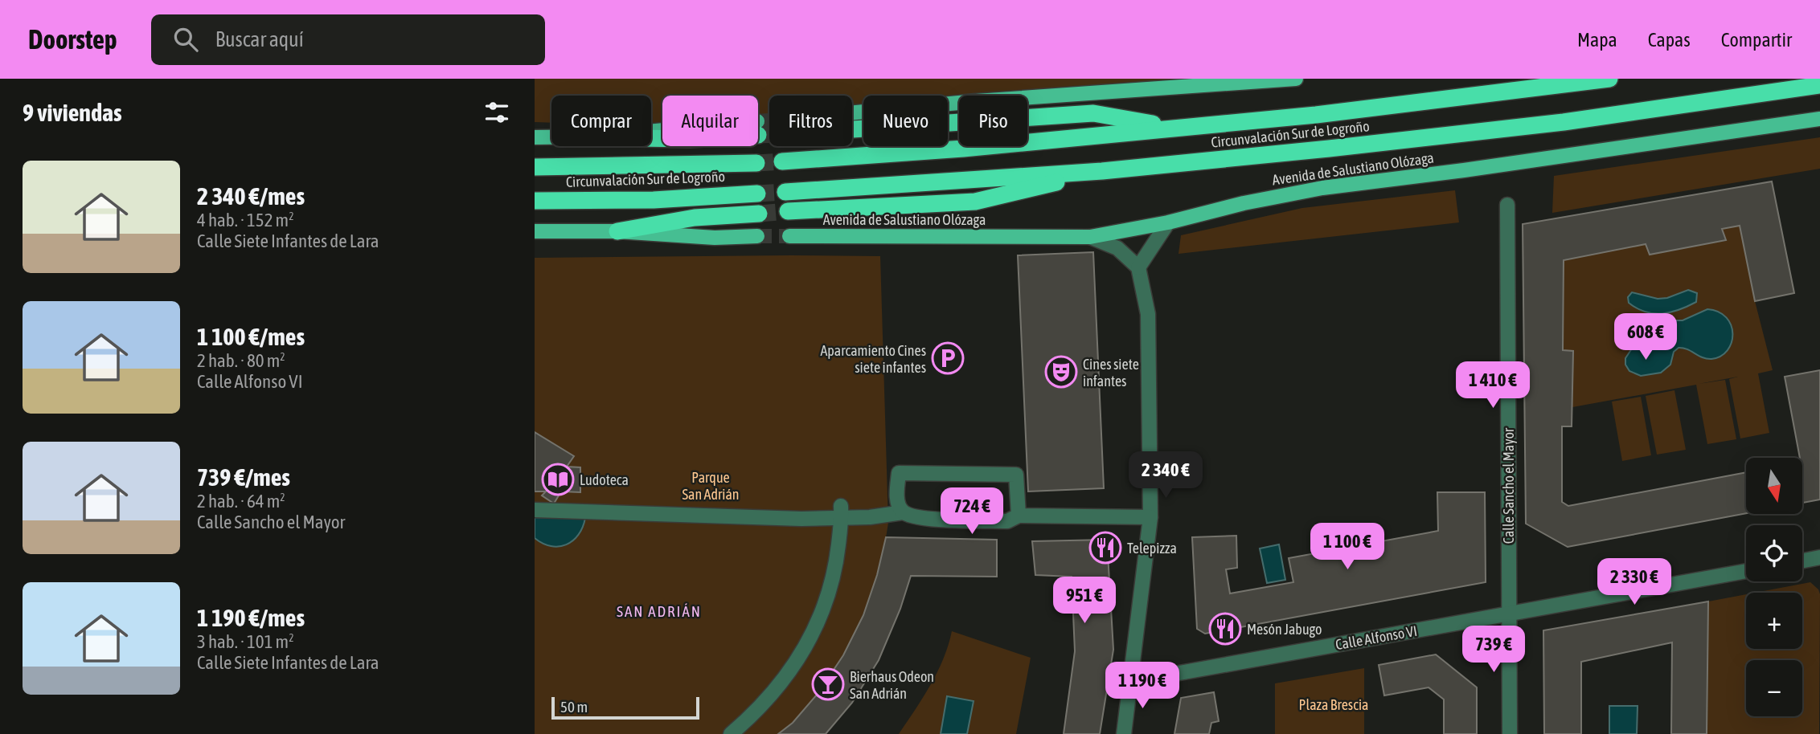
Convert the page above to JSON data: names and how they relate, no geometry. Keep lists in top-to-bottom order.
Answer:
{
  "streets": {
    "highway": ["Circunvalación Sur de Logroño"],
    "main road": ["Avenida de Salustiano Olózaga"],
    "street": ["Calle Sancho el Mayor", "Calle Alfonso VI"]
  },
  "crossings": [
    ["Calle Sancho el Mayor", "Calle Alfonso VI"]
  ],
  "districts": ["SAN ADRIÁN"],
  "parks": ["Parque San Adrián", "Plaza Brescia"],
  "places": {
    "parking": ["Aparcamiento Cines siete infantes"],
    "theatre": ["Cines siete infantes"],
    "library": ["Ludoteca"],
    "restaurant": ["Telepizza", "Mesón Jabugo"],
    "bar": ["Bierhaus Odeon San Adrián"]
  },
  "scale_bar": "50 m",
  "north": "bottom",
  "page": {
    "header": "Doorstep",
    "search": "Buscar aquí",
    "nav": ["Mapa", "Capas", "Compartir"],
    "heading": "9 viviendas",
    "chip": [
      "Comprar",
      "Alquilar",
      "Filtros",
      "Nuevo",
      "Piso"
    ],
    "list": [
      {
        "name": "2 340 €/mes",
        "note": "4 hab. · 152 m² · Calle Siete Infantes de Lara"
      },
      {
        "name": "1 100 €/mes",
        "note": "2 hab. · 80 m² · Calle Alfonso VI"
      },
      {
        "name": "739 €/mes",
        "note": "2 hab. · 64 m² · Calle Sancho el Mayor"
      },
      {
        "name": "1 190 €/mes",
        "note": "3 hab. · 101 m² · Calle Siete Infantes de Lara"
      }
    ],
    "price": [
      "608 €",
      "1 410 €",
      "2 340 €",
      "724 €",
      "1 100 €",
      "2 330 €",
      "951 €",
      "739 €",
      "1 190 €"
    ],
    "map_buttons": ["+", "−"],
    "scale": "50 m"
  }
}
